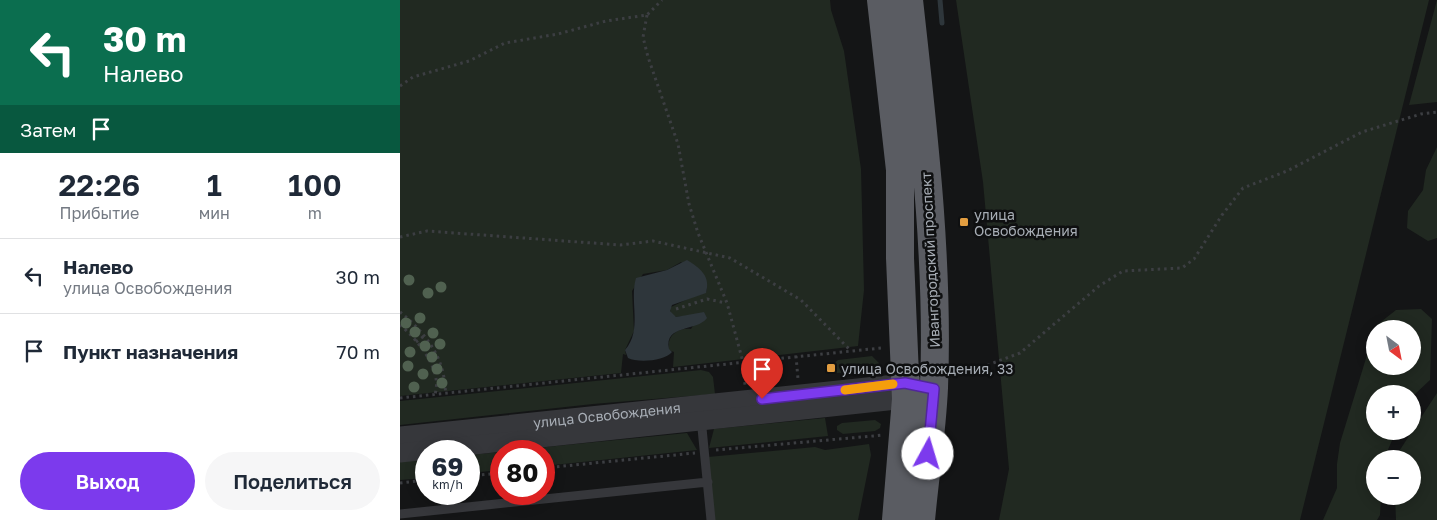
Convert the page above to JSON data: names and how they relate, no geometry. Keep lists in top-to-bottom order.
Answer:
{
  "streets": {
    "highway": ["Ивангородский проспект"],
    "street": ["улица Освобождения"]
  },
  "crossings": [
    ["Ивангородский проспект", "улица Освобождения"]
  ],
  "places": {
    "transit": ["улица Освобождения", "улица Освобождения, 33"]
  },
  "north": "bottom right",
  "page": {
    "turn": ["30 m", "Налево"],
    "then": "Затем",
    "eta": [
      "22:26",
      "Прибытие",
      "1",
      "мин",
      "100",
      "m"
    ],
    "list": [
      {
        "name": "Налево",
        "note": "улица Освобождения",
        "value": "30 m"
      },
      {
        "name": "Пункт назначения",
        "value": "70 m"
      }
    ],
    "map_buttons": ["+", "−"],
    "speed": "69 km/h",
    "limit": "80",
    "buttons": ["Выход", "Поделиться"]
  }
}
